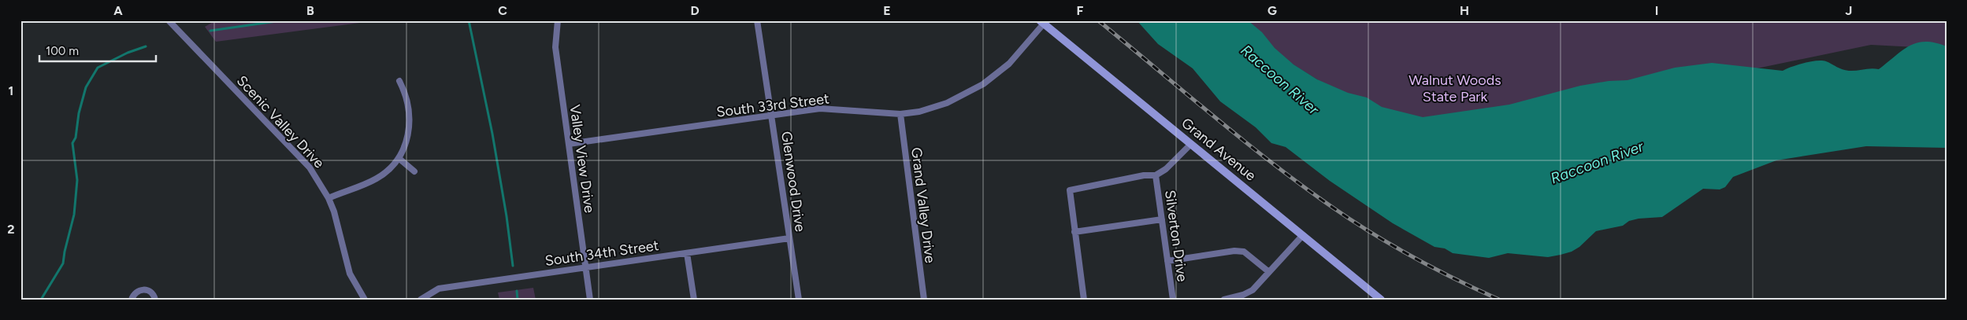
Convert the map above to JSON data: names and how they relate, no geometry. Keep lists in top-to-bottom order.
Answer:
{
  "streets": {
    "main road": ["Grand Avenue"],
    "street": [
      "South 33rd Street",
      "Scenic Valley Drive",
      "Valley View Drive",
      "Glenwood Drive",
      "Grand Valley Drive",
      "Silverton Drive",
      "South 34th Street"
    ]
  },
  "crossings": [
    ["South 33rd Street", "Grand Avenue"],
    ["South 33rd Street", "Valley View Drive"],
    ["South 33rd Street", "Glenwood Drive"],
    ["South 33rd Street", "Grand Valley Drive"],
    ["Valley View Drive", "South 34th Street"],
    ["Glenwood Drive", "South 34th Street"]
  ],
  "water": ["Raccoon River"],
  "parks": ["Walnut Woods State Park"],
  "scale_bar": "100 m",
  "grid": {
    "columns": [
      "A",
      "B",
      "C",
      "D",
      "E",
      "F",
      "G",
      "H",
      "I",
      "J"
    ],
    "rows": ["1", "2"]
  }
}
